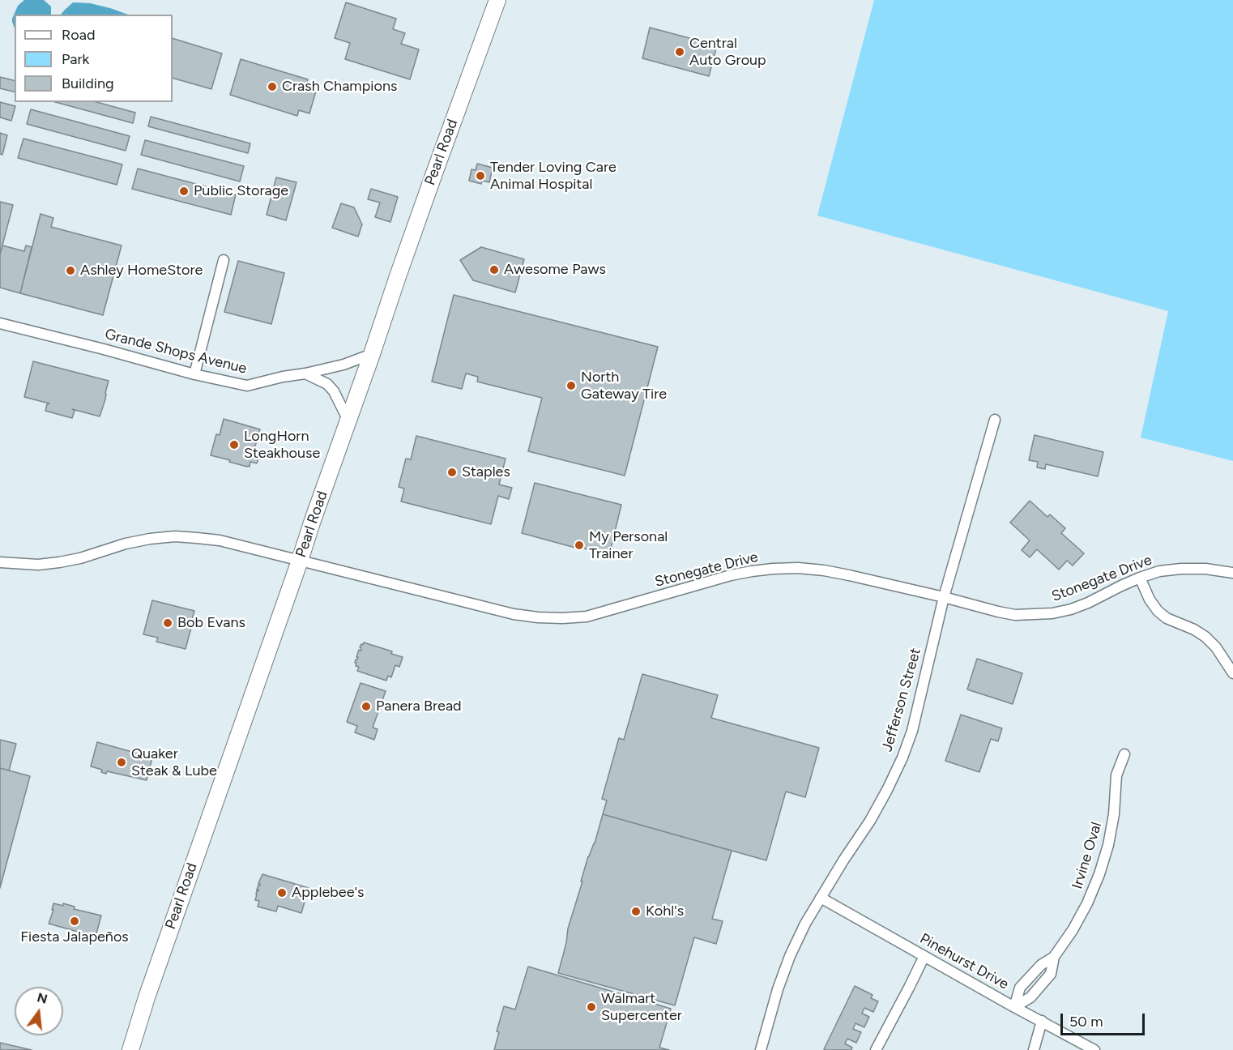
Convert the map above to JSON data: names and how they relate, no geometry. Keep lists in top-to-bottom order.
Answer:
{
  "streets": {
    "main road": ["Pearl Road"],
    "street": [
      "Grande Shops Avenue",
      "Stonegate Drive",
      "Jefferson Street",
      "Irvine Oval",
      "Pinehurst Drive"
    ]
  },
  "crossings": [
    ["Pearl Road", "Grande Shops Avenue"],
    ["Pearl Road", "Stonegate Drive"],
    ["Stonegate Drive", "Jefferson Street"],
    ["Jefferson Street", "Pinehurst Drive"],
    ["Irvine Oval", "Pinehurst Drive"]
  ],
  "places": [
    "Central Auto Group",
    "Crash Champions",
    "Tender Loving Care Animal Hospital",
    "Public Storage",
    "Awesome Paws",
    "Ashley HomeStore",
    "North Gateway Tire",
    "LongHorn Steakhouse",
    "Staples",
    "My Personal Trainer",
    "Bob Evans",
    "Panera Bread",
    "Quaker Steak & Lube",
    "Applebee's",
    "Kohl's",
    "Fiesta Jalapeños",
    "Walmart Supercenter"
  ],
  "legend": ["Road", "Park", "Building"],
  "scale_bar": "50 m",
  "north": "top"
}
